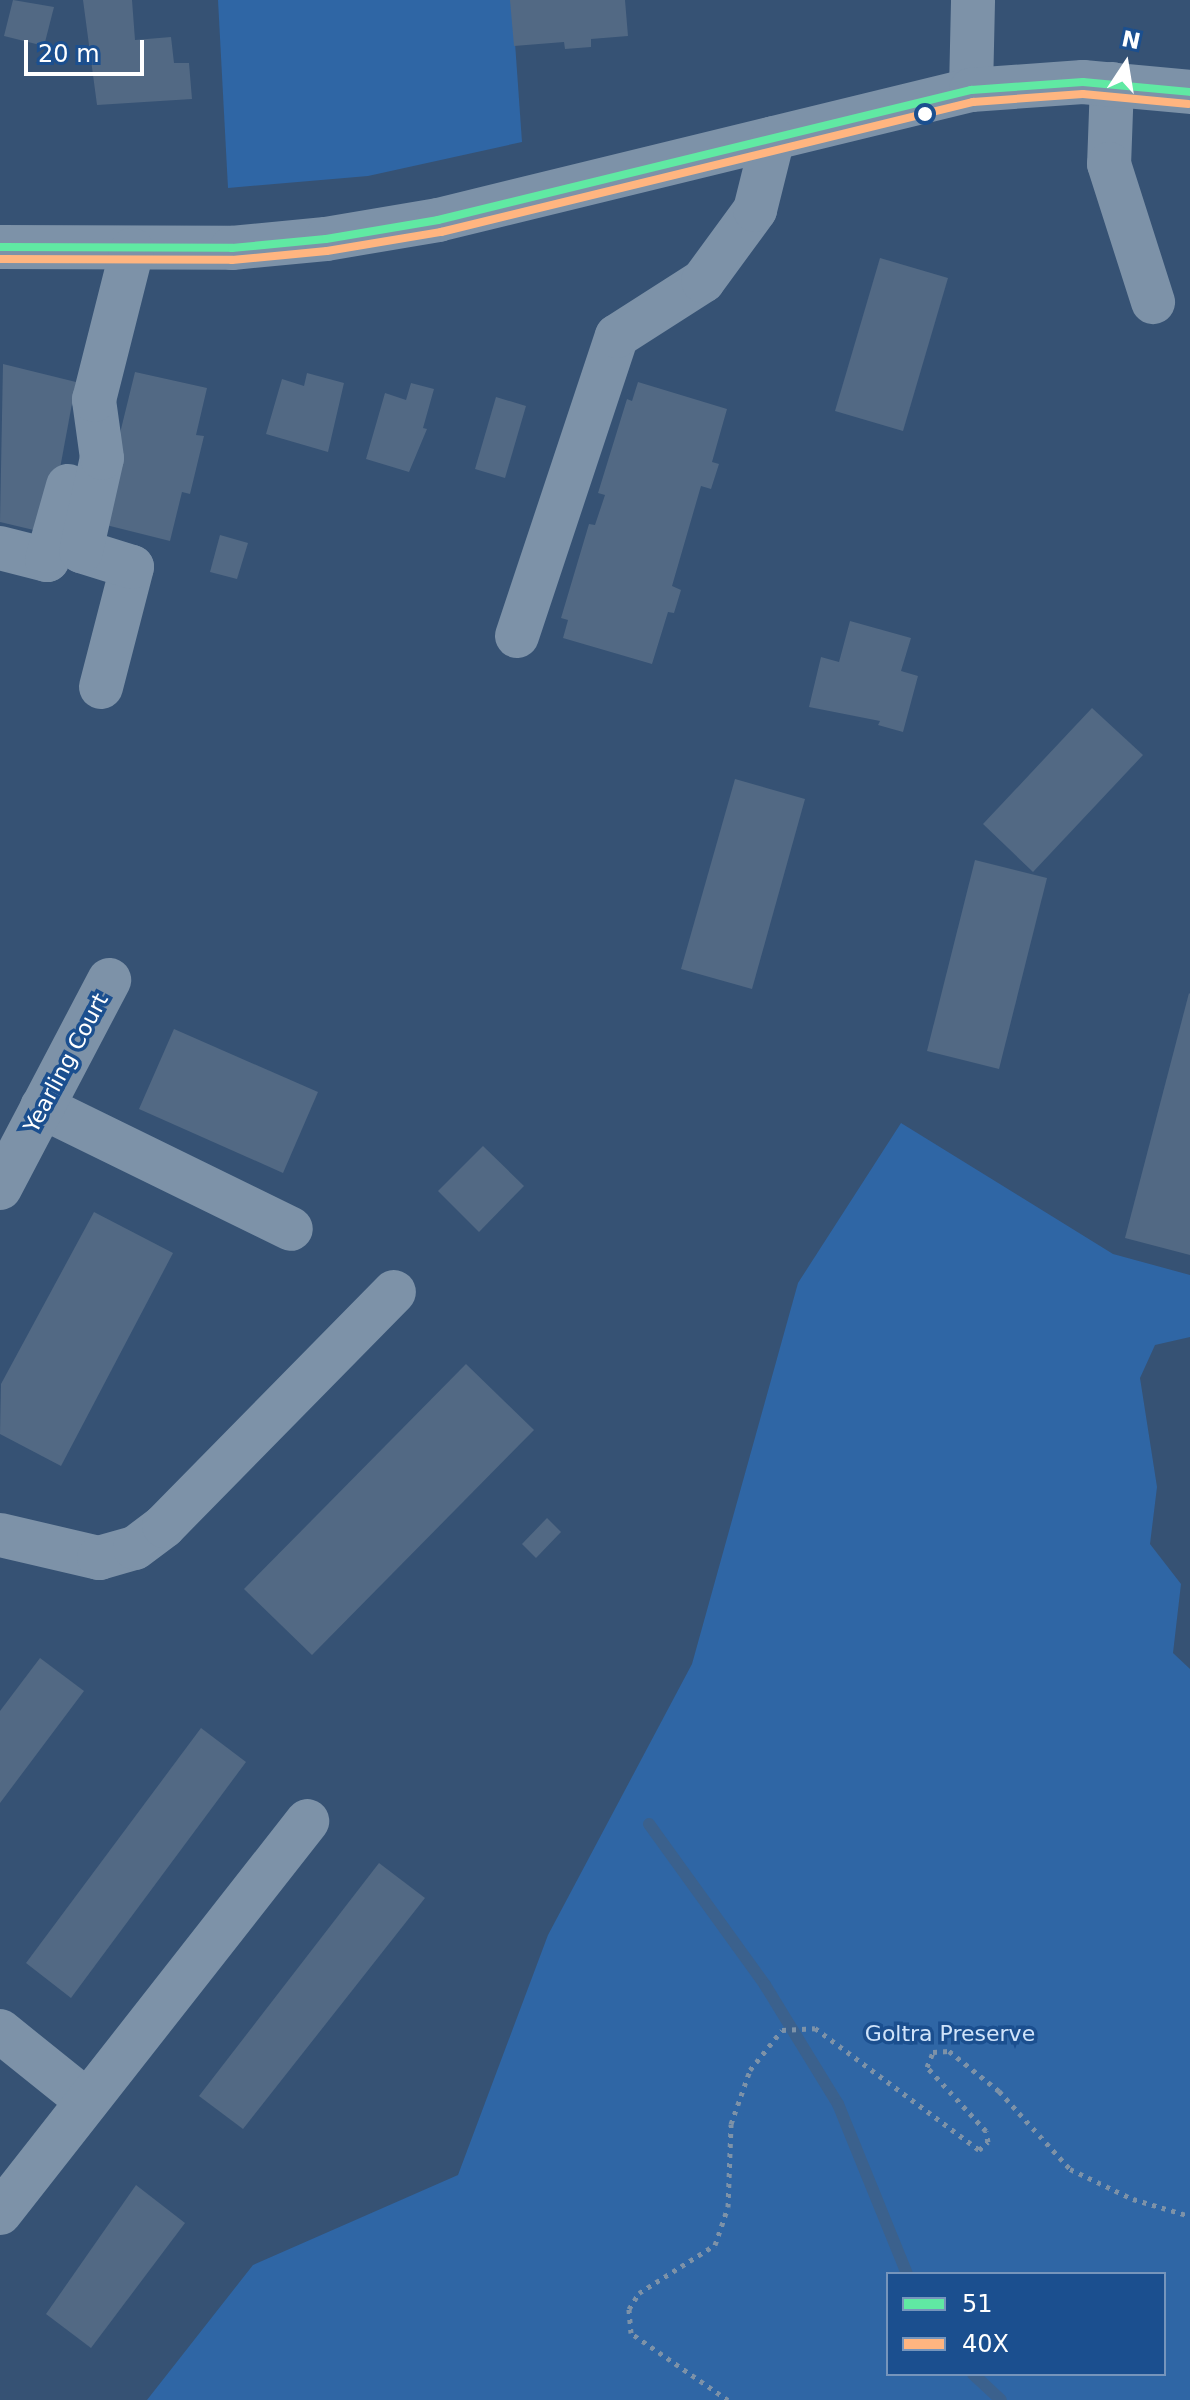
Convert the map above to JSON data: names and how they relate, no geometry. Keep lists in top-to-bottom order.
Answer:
{
  "streets": {
    "street": ["Yearling Court"]
  },
  "parks": ["Goltra Preserve"],
  "lines": ["transit line 51", "transit line 40X"],
  "legend": ["51", "40X"],
  "scale_bar": "20 m",
  "north": "top"
}
